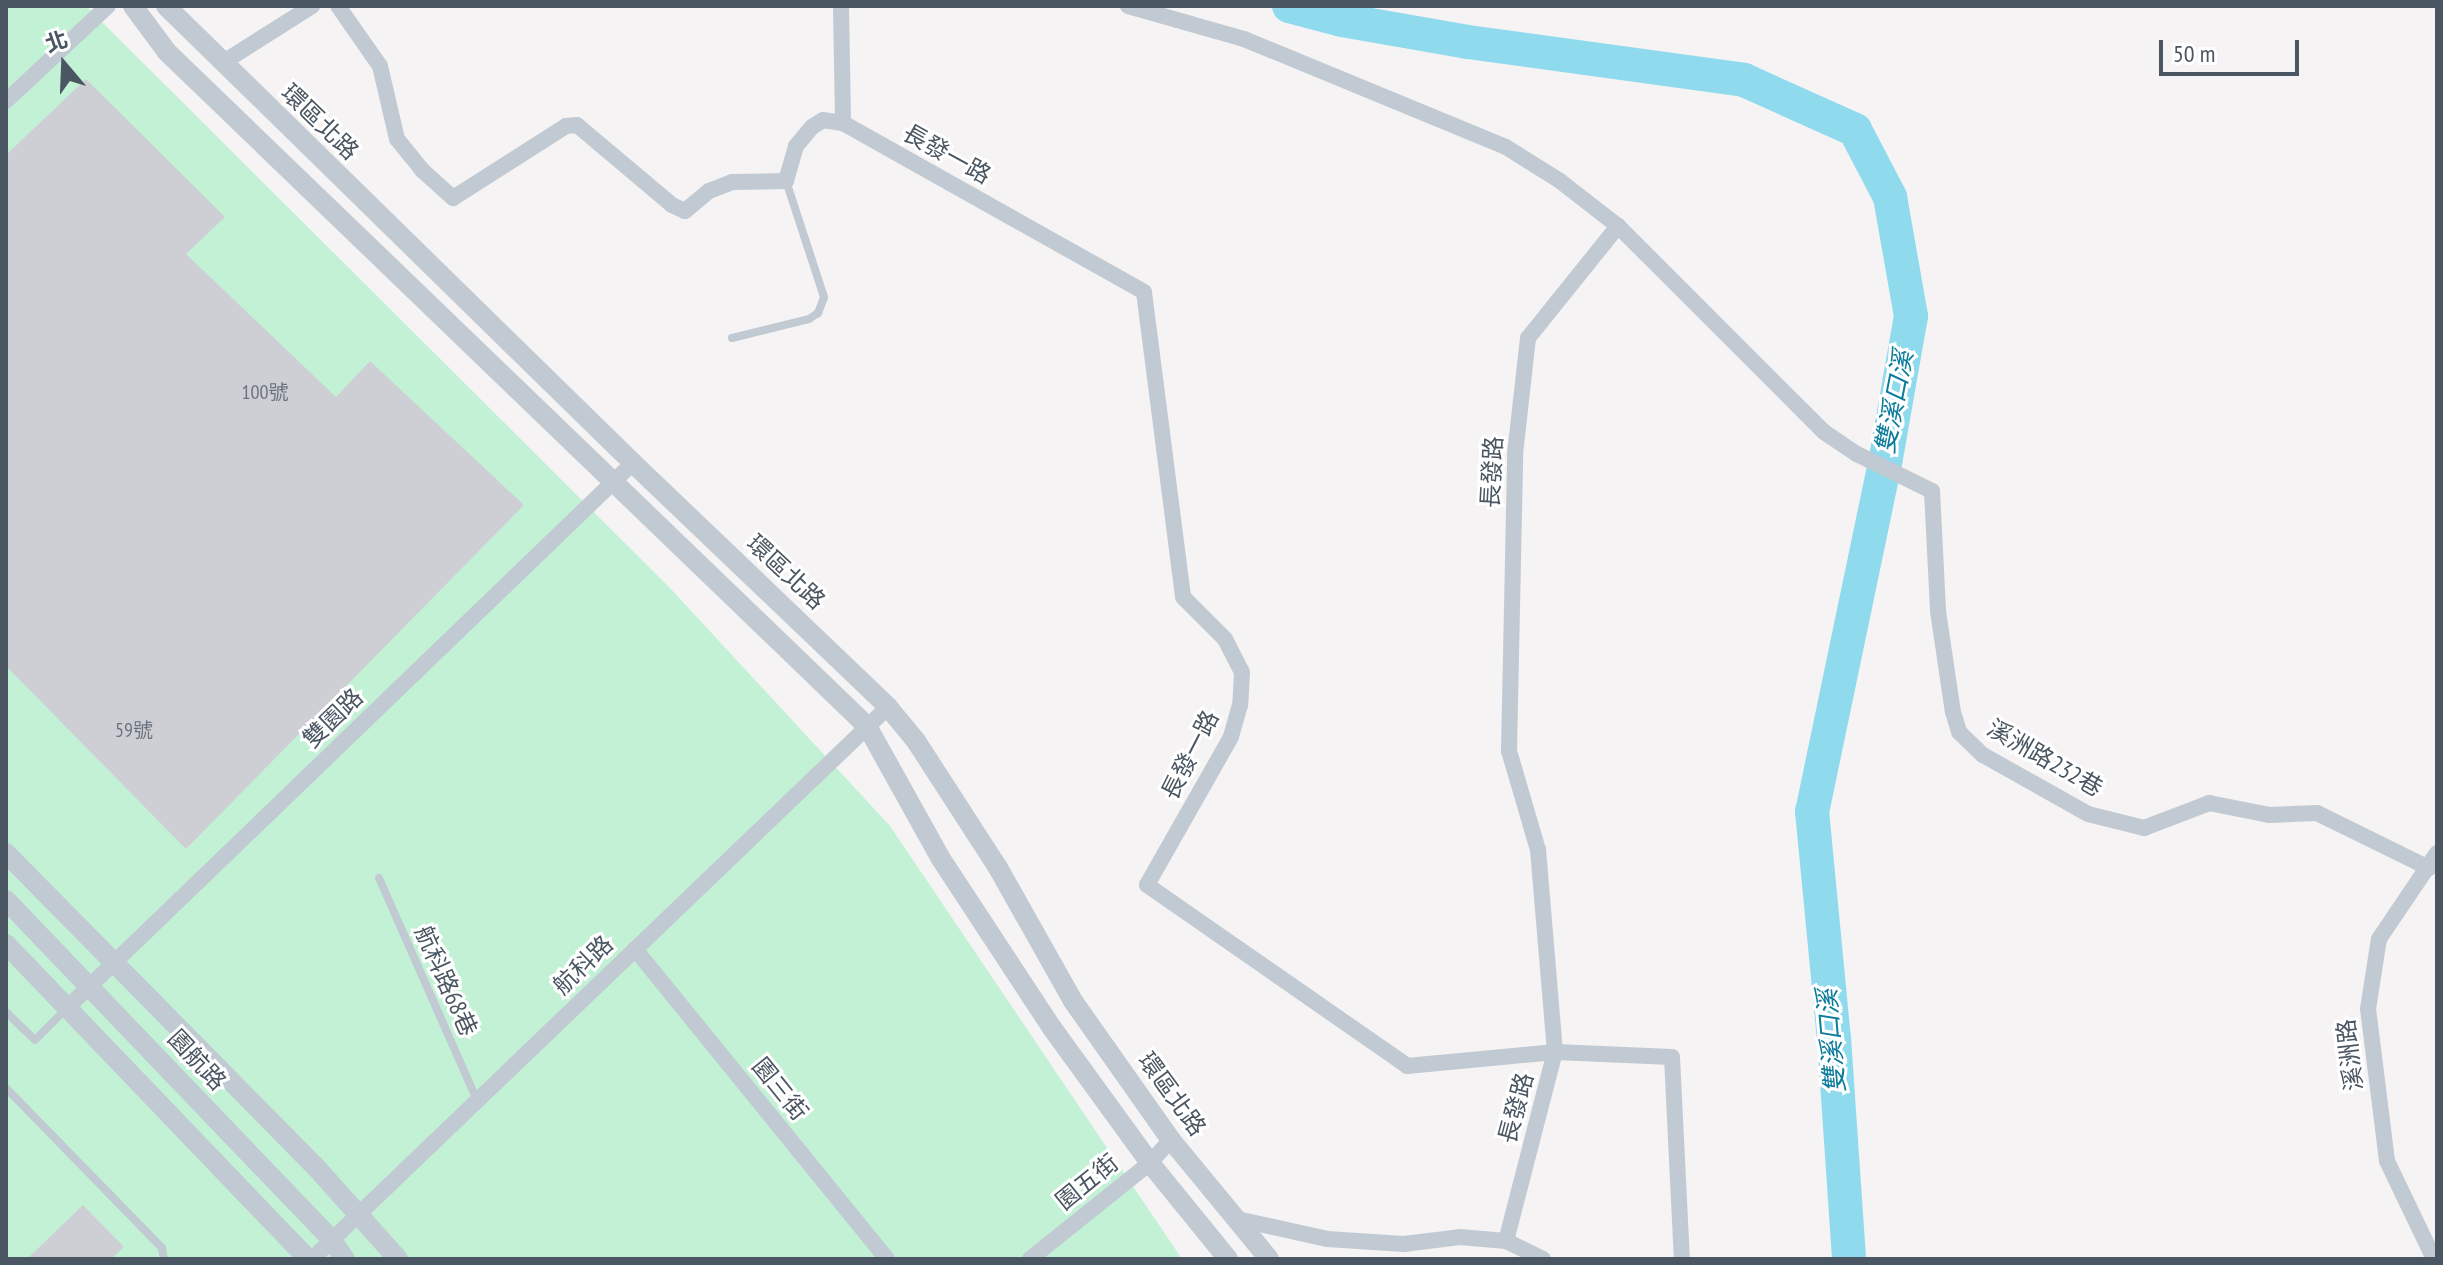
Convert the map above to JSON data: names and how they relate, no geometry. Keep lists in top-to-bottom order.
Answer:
{
  "streets": {
    "street": [
      "環區北路",
      "長發一路",
      "長發路",
      "雙園路",
      "溪洲路232巷",
      "航科路",
      "溪洲路",
      "園航路",
      "園三街",
      "園五街"
    ],
    "lane": ["航科路68巷"]
  },
  "crossings": [
    ["環區北路", "雙園路"],
    ["環區北路", "航科路"],
    ["環區北路", "園五街"],
    ["長發一路", "長發路"],
    ["長發路", "溪洲路232巷"],
    ["雙園路", "園航路"],
    ["溪洲路232巷", "溪洲路"],
    ["航科路", "航科路68巷"],
    ["航科路", "園航路"],
    ["航科路", "園三街"]
  ],
  "water": ["雙溪口溪"],
  "house_numbers": ["100號", "59號"],
  "scale_bar": "50 m",
  "north": "top"
}
